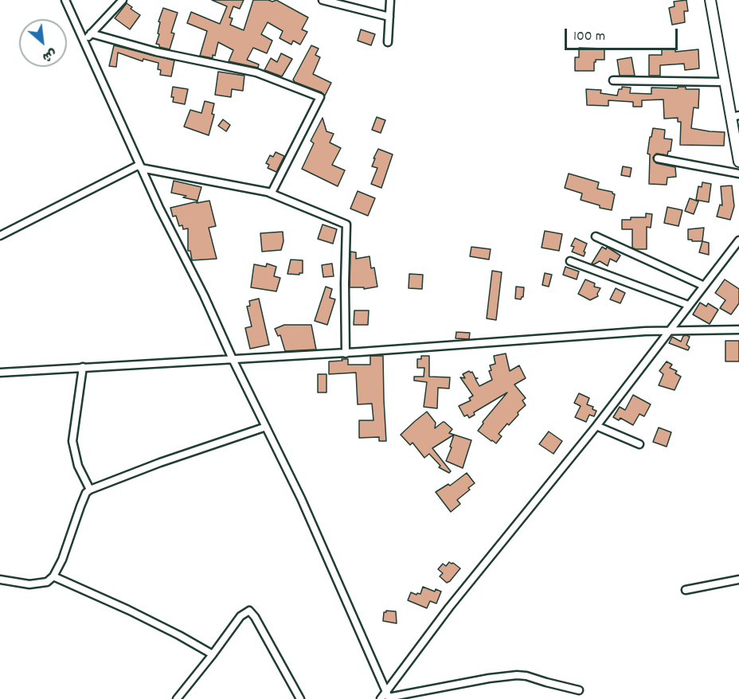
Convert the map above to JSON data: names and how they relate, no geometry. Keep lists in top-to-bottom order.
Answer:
{
  "scale_bar": "100 m",
  "north": "bottom right"
}
